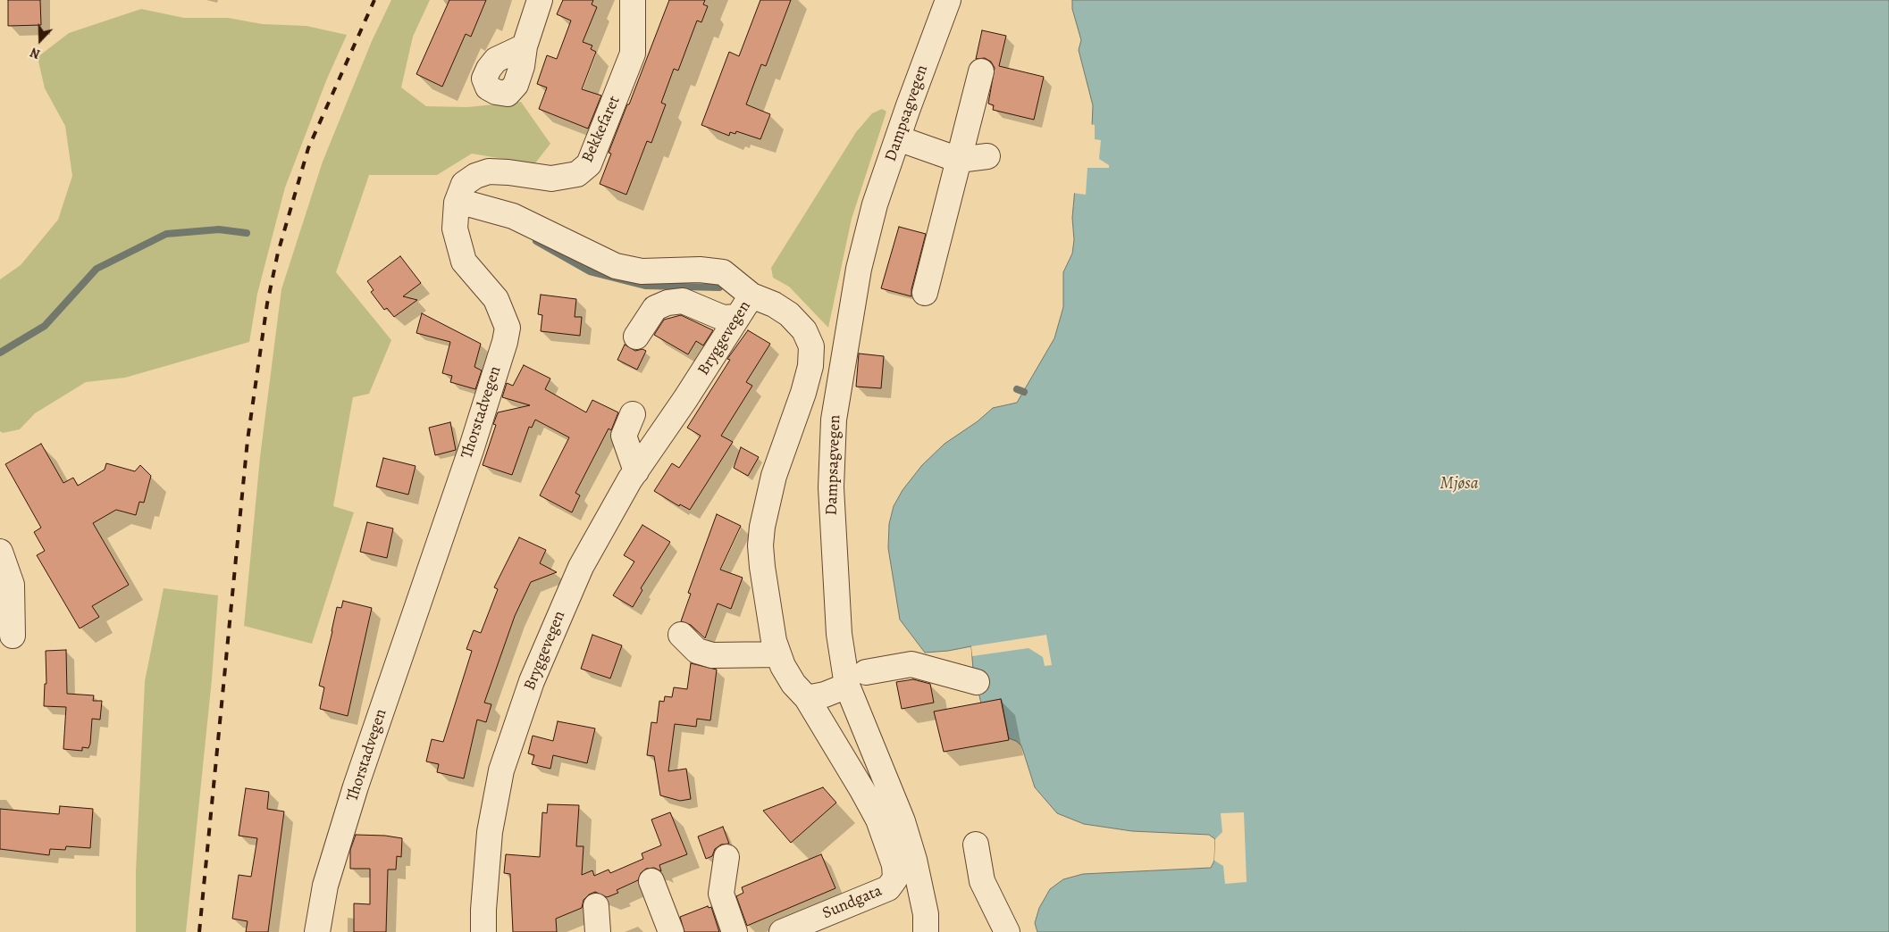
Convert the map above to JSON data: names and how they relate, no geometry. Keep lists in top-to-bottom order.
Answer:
{
  "streets": {
    "street": [
      "Dampsagvegen",
      "Bekkefaret",
      "Bryggevegen",
      "Thorstadvegen",
      "Sundgata"
    ]
  },
  "crossings": [
    ["Bekkefaret", "Thorstadvegen"],
    ["Bryggevegen", "Sundgata"]
  ],
  "water": ["Mjøsa"],
  "north": "bottom"
}
